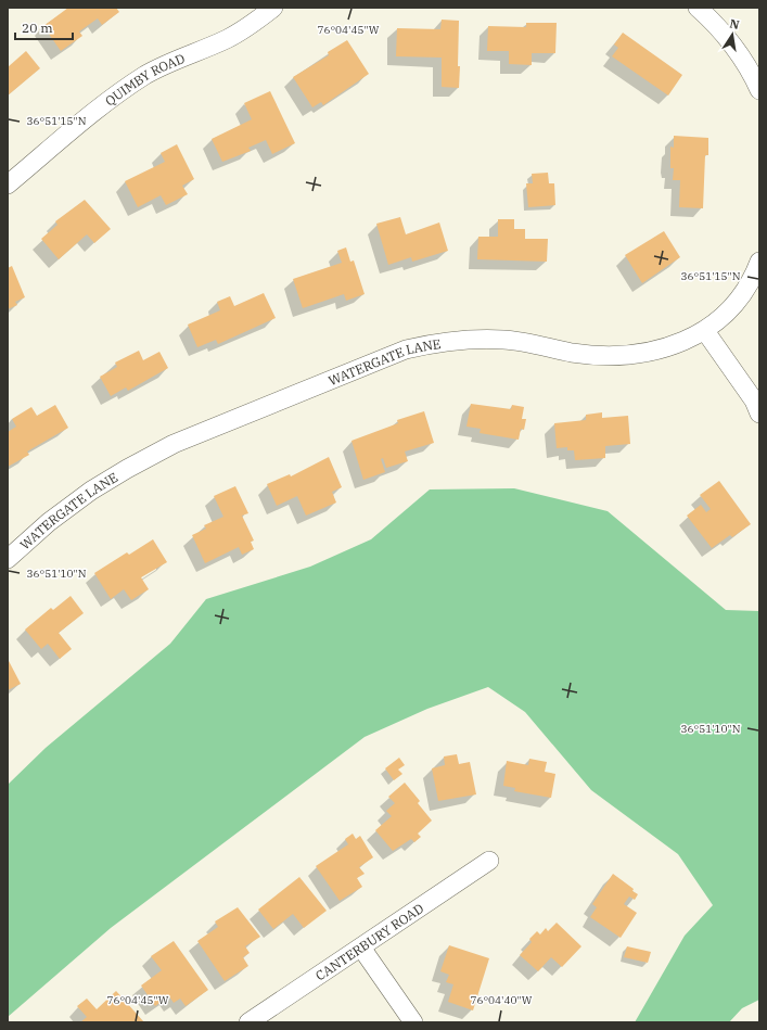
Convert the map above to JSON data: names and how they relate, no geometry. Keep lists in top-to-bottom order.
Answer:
{
  "streets": {
    "street": ["QUIMBY ROAD", "WATERGATE LANE", "CANTERBURY ROAD"]
  },
  "scale_bar": "20 m",
  "north": "top",
  "coordinates": [
    "76°04'45\"W",
    "36°51'15\"N",
    "36°51'10\"N",
    "76°04'40\"W"
  ]
}
